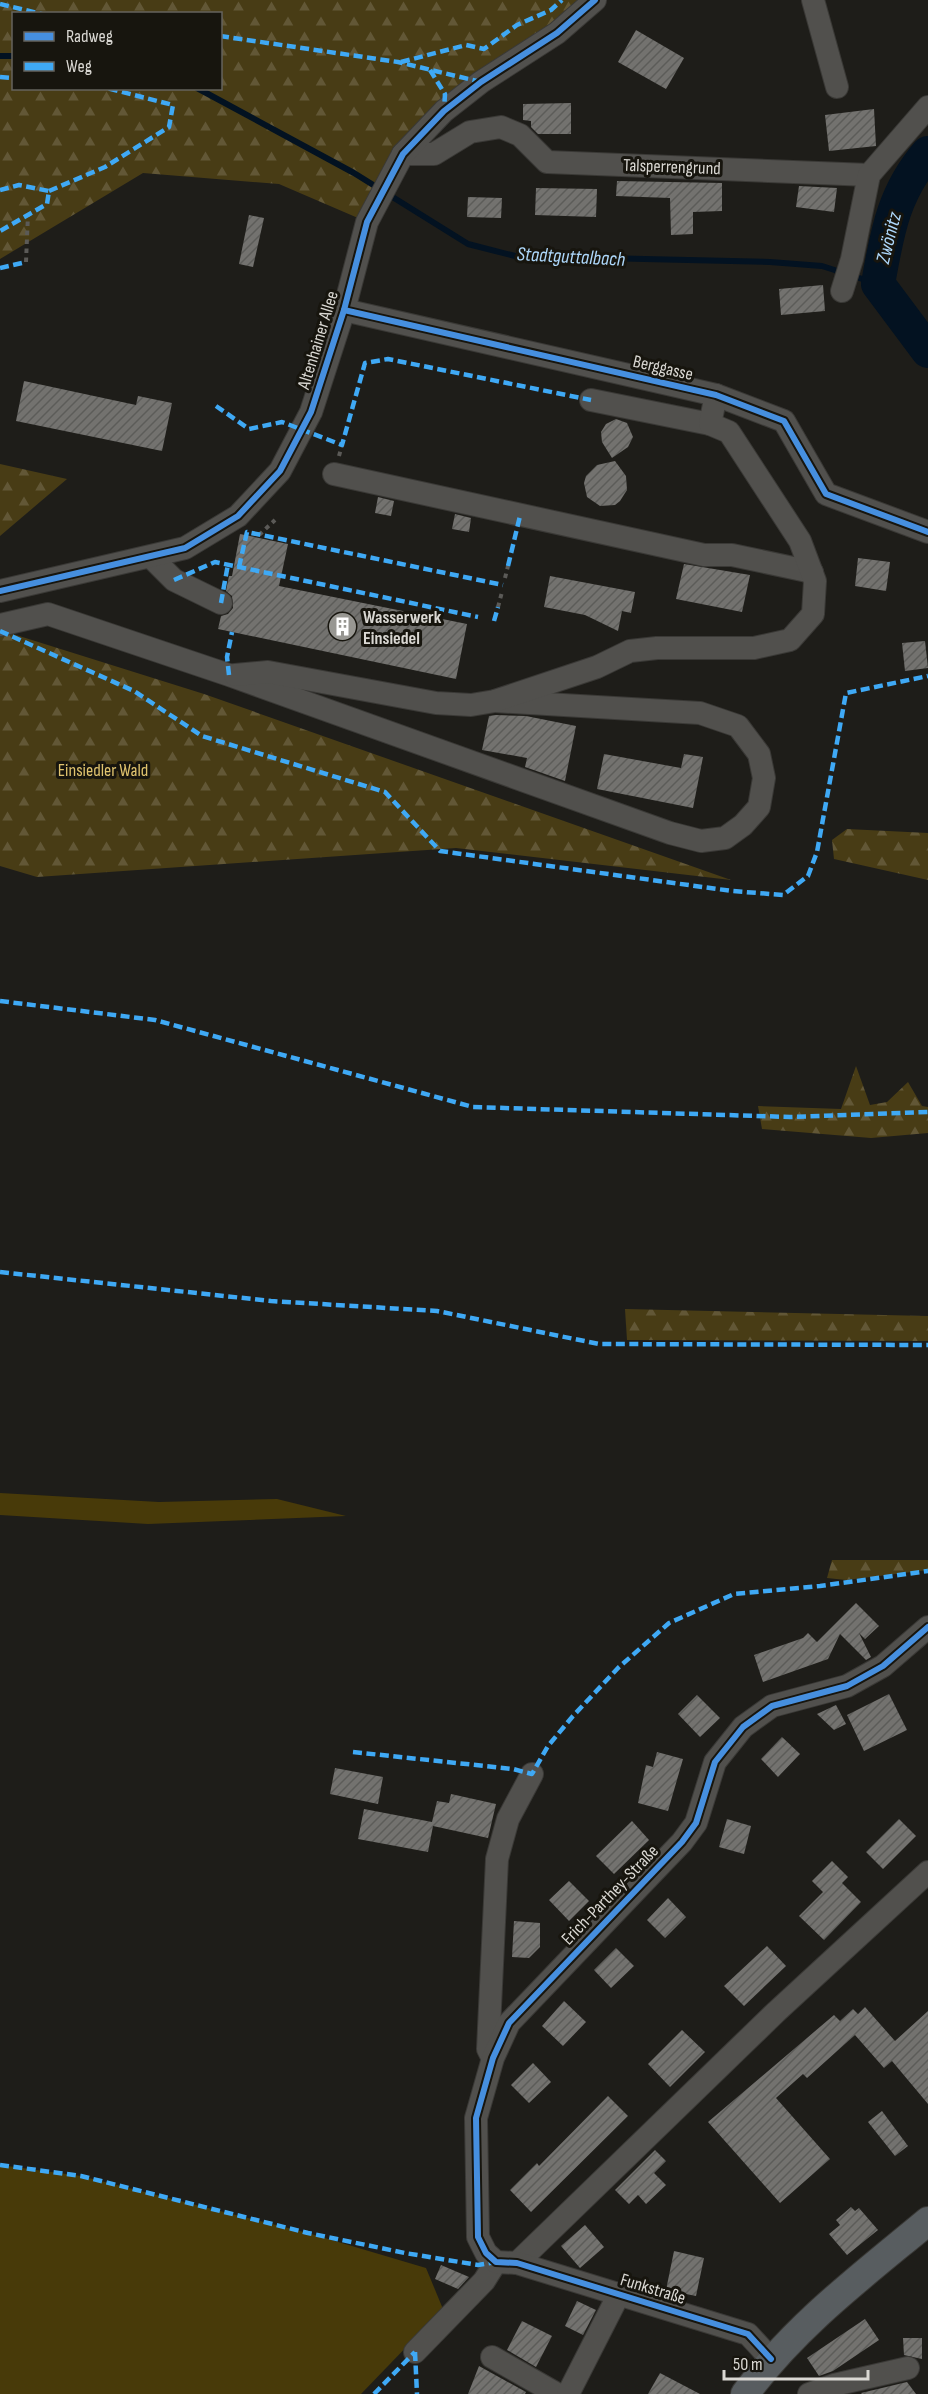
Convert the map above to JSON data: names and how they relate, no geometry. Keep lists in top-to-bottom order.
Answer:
{
  "streets": {
    "street": [
      "Talsperrengrund",
      "Altenhainer Allee",
      "Berggasse",
      "Erich-Parthey-Straße",
      "Funkstraße"
    ]
  },
  "crossings": [
    ["Talsperrengrund", "Altenhainer Allee"],
    ["Altenhainer Allee", "Berggasse"],
    ["Erich-Parthey-Straße", "Funkstraße"]
  ],
  "water": ["Zwönitz", "Stadtguttalbach"],
  "parks": ["Einsiedler Wald"],
  "places": {
    "building": ["Wasserwerk Einsiedel"]
  },
  "legend": ["Radweg", "Weg"],
  "scale_bar": "50 m"
}
